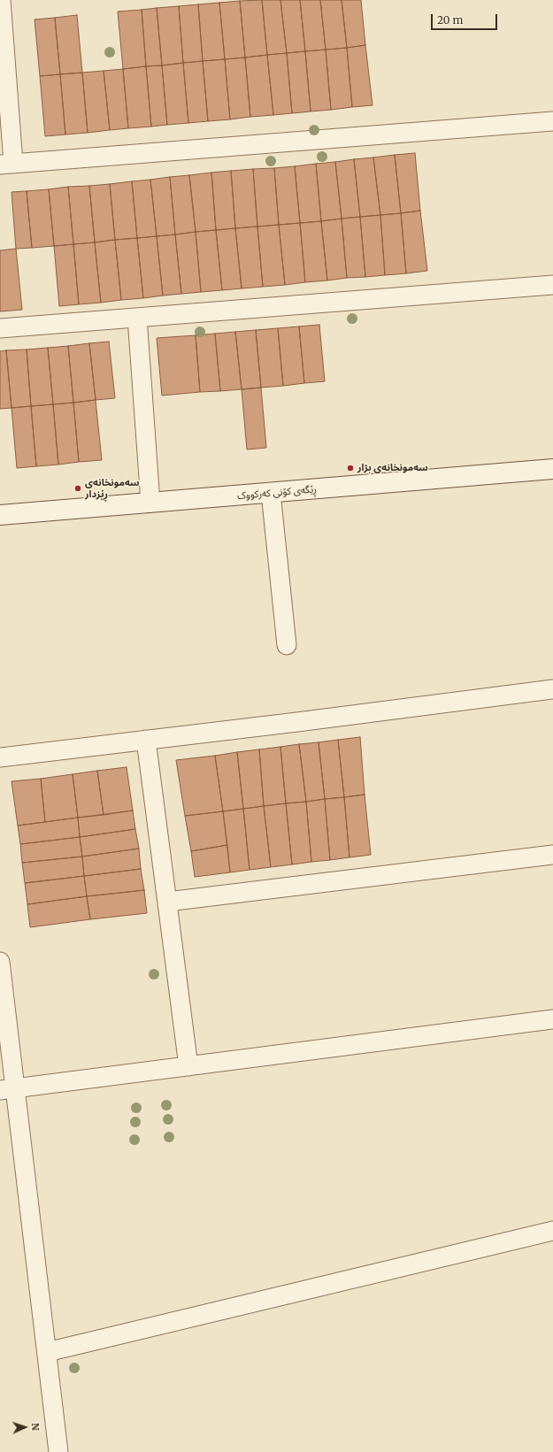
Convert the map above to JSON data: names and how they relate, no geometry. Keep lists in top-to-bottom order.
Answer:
{
  "streets": {
    "street": ["ڕێگەی کۆنی کەرکووک"]
  },
  "places": ["سەمونخانەی بژار", "سەمونخانەی ڕێزدار"],
  "scale_bar": "20 m",
  "north": "right"
}
